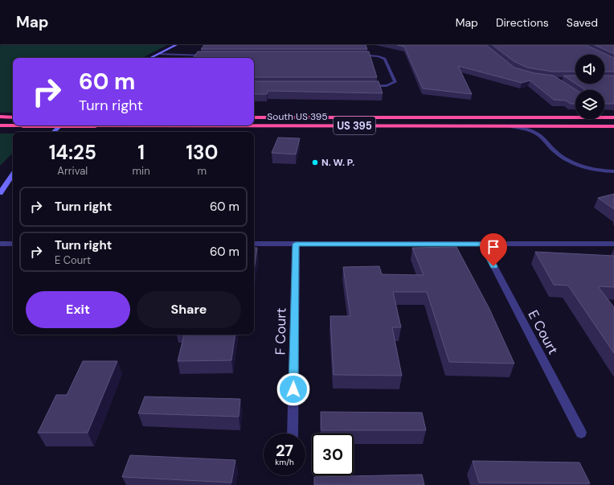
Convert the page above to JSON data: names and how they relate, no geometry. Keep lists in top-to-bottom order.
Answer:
{
  "streets": {
    "highway": ["South US 395", "US 395"],
    "street": ["F Court", "E Court"]
  },
  "places": ["N. W. P."],
  "page": {
    "header": "Map",
    "nav": ["Map", "Directions", "Saved"],
    "turn": ["60 m", "Turn right"],
    "eta": [
      "14:25",
      "Arrival",
      "1",
      "min",
      "130",
      "m"
    ],
    "list": [
      {
        "name": "Turn right",
        "value": "60 m"
      },
      {
        "name": "Turn right",
        "note": "E Court",
        "value": "60 m"
      }
    ],
    "buttons": ["Exit", "Share"],
    "speed": "27 km/h",
    "limit": "30"
  }
}
